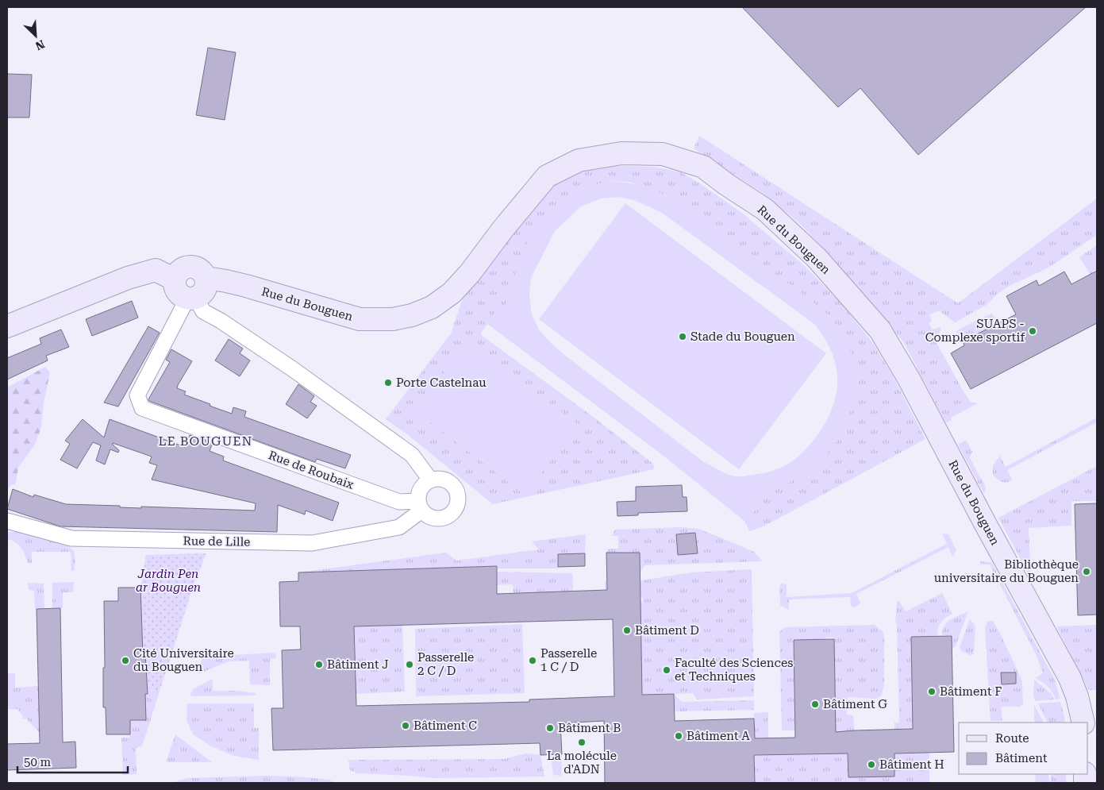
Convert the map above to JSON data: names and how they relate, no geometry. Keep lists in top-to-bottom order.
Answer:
{
  "streets": {
    "street": ["Rue du Bouguen", "Rue de Roubaix", "Rue de Lille"]
  },
  "crossings": [
    ["Rue du Bouguen", "Rue de Roubaix"],
    ["Rue de Roubaix", "Rue de Lille"]
  ],
  "districts": ["LE BOUGUEN"],
  "parks": ["Jardin Pen ar Bouguen"],
  "places": [
    "SUAPS - Complexe sportif",
    "Stade du Bouguen",
    "Porte Castelnau",
    "Bibliothèque universitaire du Bouguen",
    "Bâtiment D",
    "Cité Universitaire du Bouguen",
    "Passerelle 1 C / D",
    "Bâtiment J",
    "Passerelle 2 C / D",
    "Faculté des Sciences et Techniques",
    "Bâtiment F",
    "Bâtiment G",
    "Bâtiment C",
    "Bâtiment B",
    "Bâtiment A",
    "La molécule d'ADN",
    "Bâtiment H"
  ],
  "legend": ["Route", "Bâtiment"],
  "scale_bar": "50 m",
  "north": "bottom right"
}
